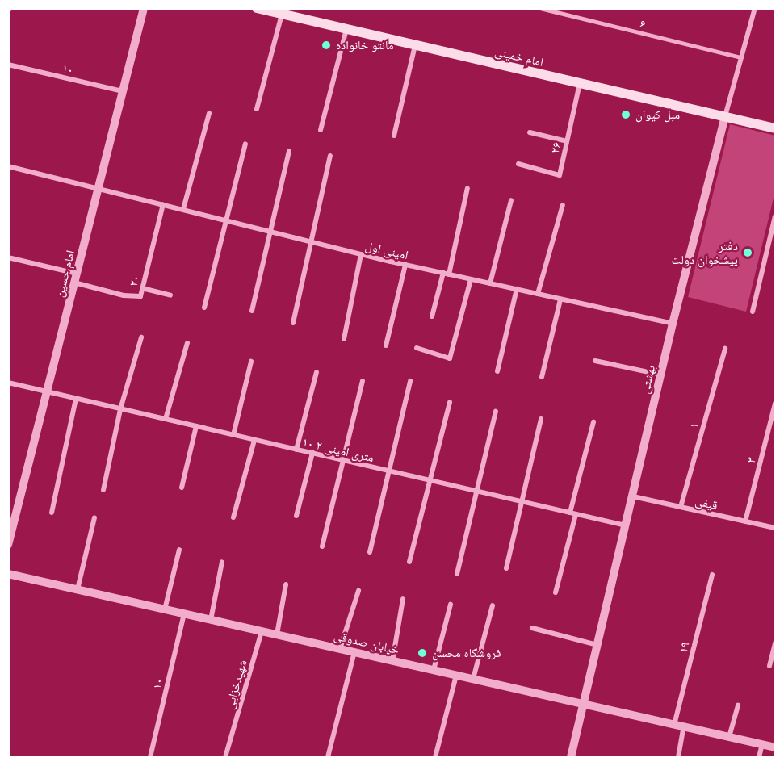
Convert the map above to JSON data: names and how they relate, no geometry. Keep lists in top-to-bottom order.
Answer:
{
  "streets": {
    "main road": ["امام خمینی"],
    "street": [
      "۱۰",
      "۲۶",
      "امینی اول",
      "امام حسین",
      "۲۰",
      "بهشتی",
      "۱",
      "۱۰ متری امینی ۲",
      "۳",
      "قیفی",
      "خیابان صدوقی",
      "۱۹",
      "شهیدخزایی"
    ],
    "lane": ["۶"]
  },
  "crossings": [
    ["۶", "بهشتی"],
    ["امام خمینی", "۲۶"],
    ["امام خمینی", "بهشتی"],
    ["۱۰", "امام حسین"],
    ["۱۰", "خیابان صدوقی"],
    ["امینی اول", "امام حسین"],
    ["امینی اول", "۲۰"],
    ["امینی اول", "بهشتی"],
    ["امام حسین", "۲۰"],
    ["امام حسین", "۱۰ متری امینی ۲"],
    ["بهشتی", "۱۰ متری امینی ۲"],
    ["بهشتی", "قیفی"],
    ["بهشتی", "خیابان صدوقی"],
    ["۱", "قیفی"],
    ["۳", "قیفی"],
    ["خیابان صدوقی", "۱۹"],
    ["خیابان صدوقی", "شهیدخزایی"]
  ],
  "places": [
    "مانتو خانواده",
    "مبل کیوان",
    "دفتر پیشخوان دولت",
    "فروشگاه محسن"
  ]
}
